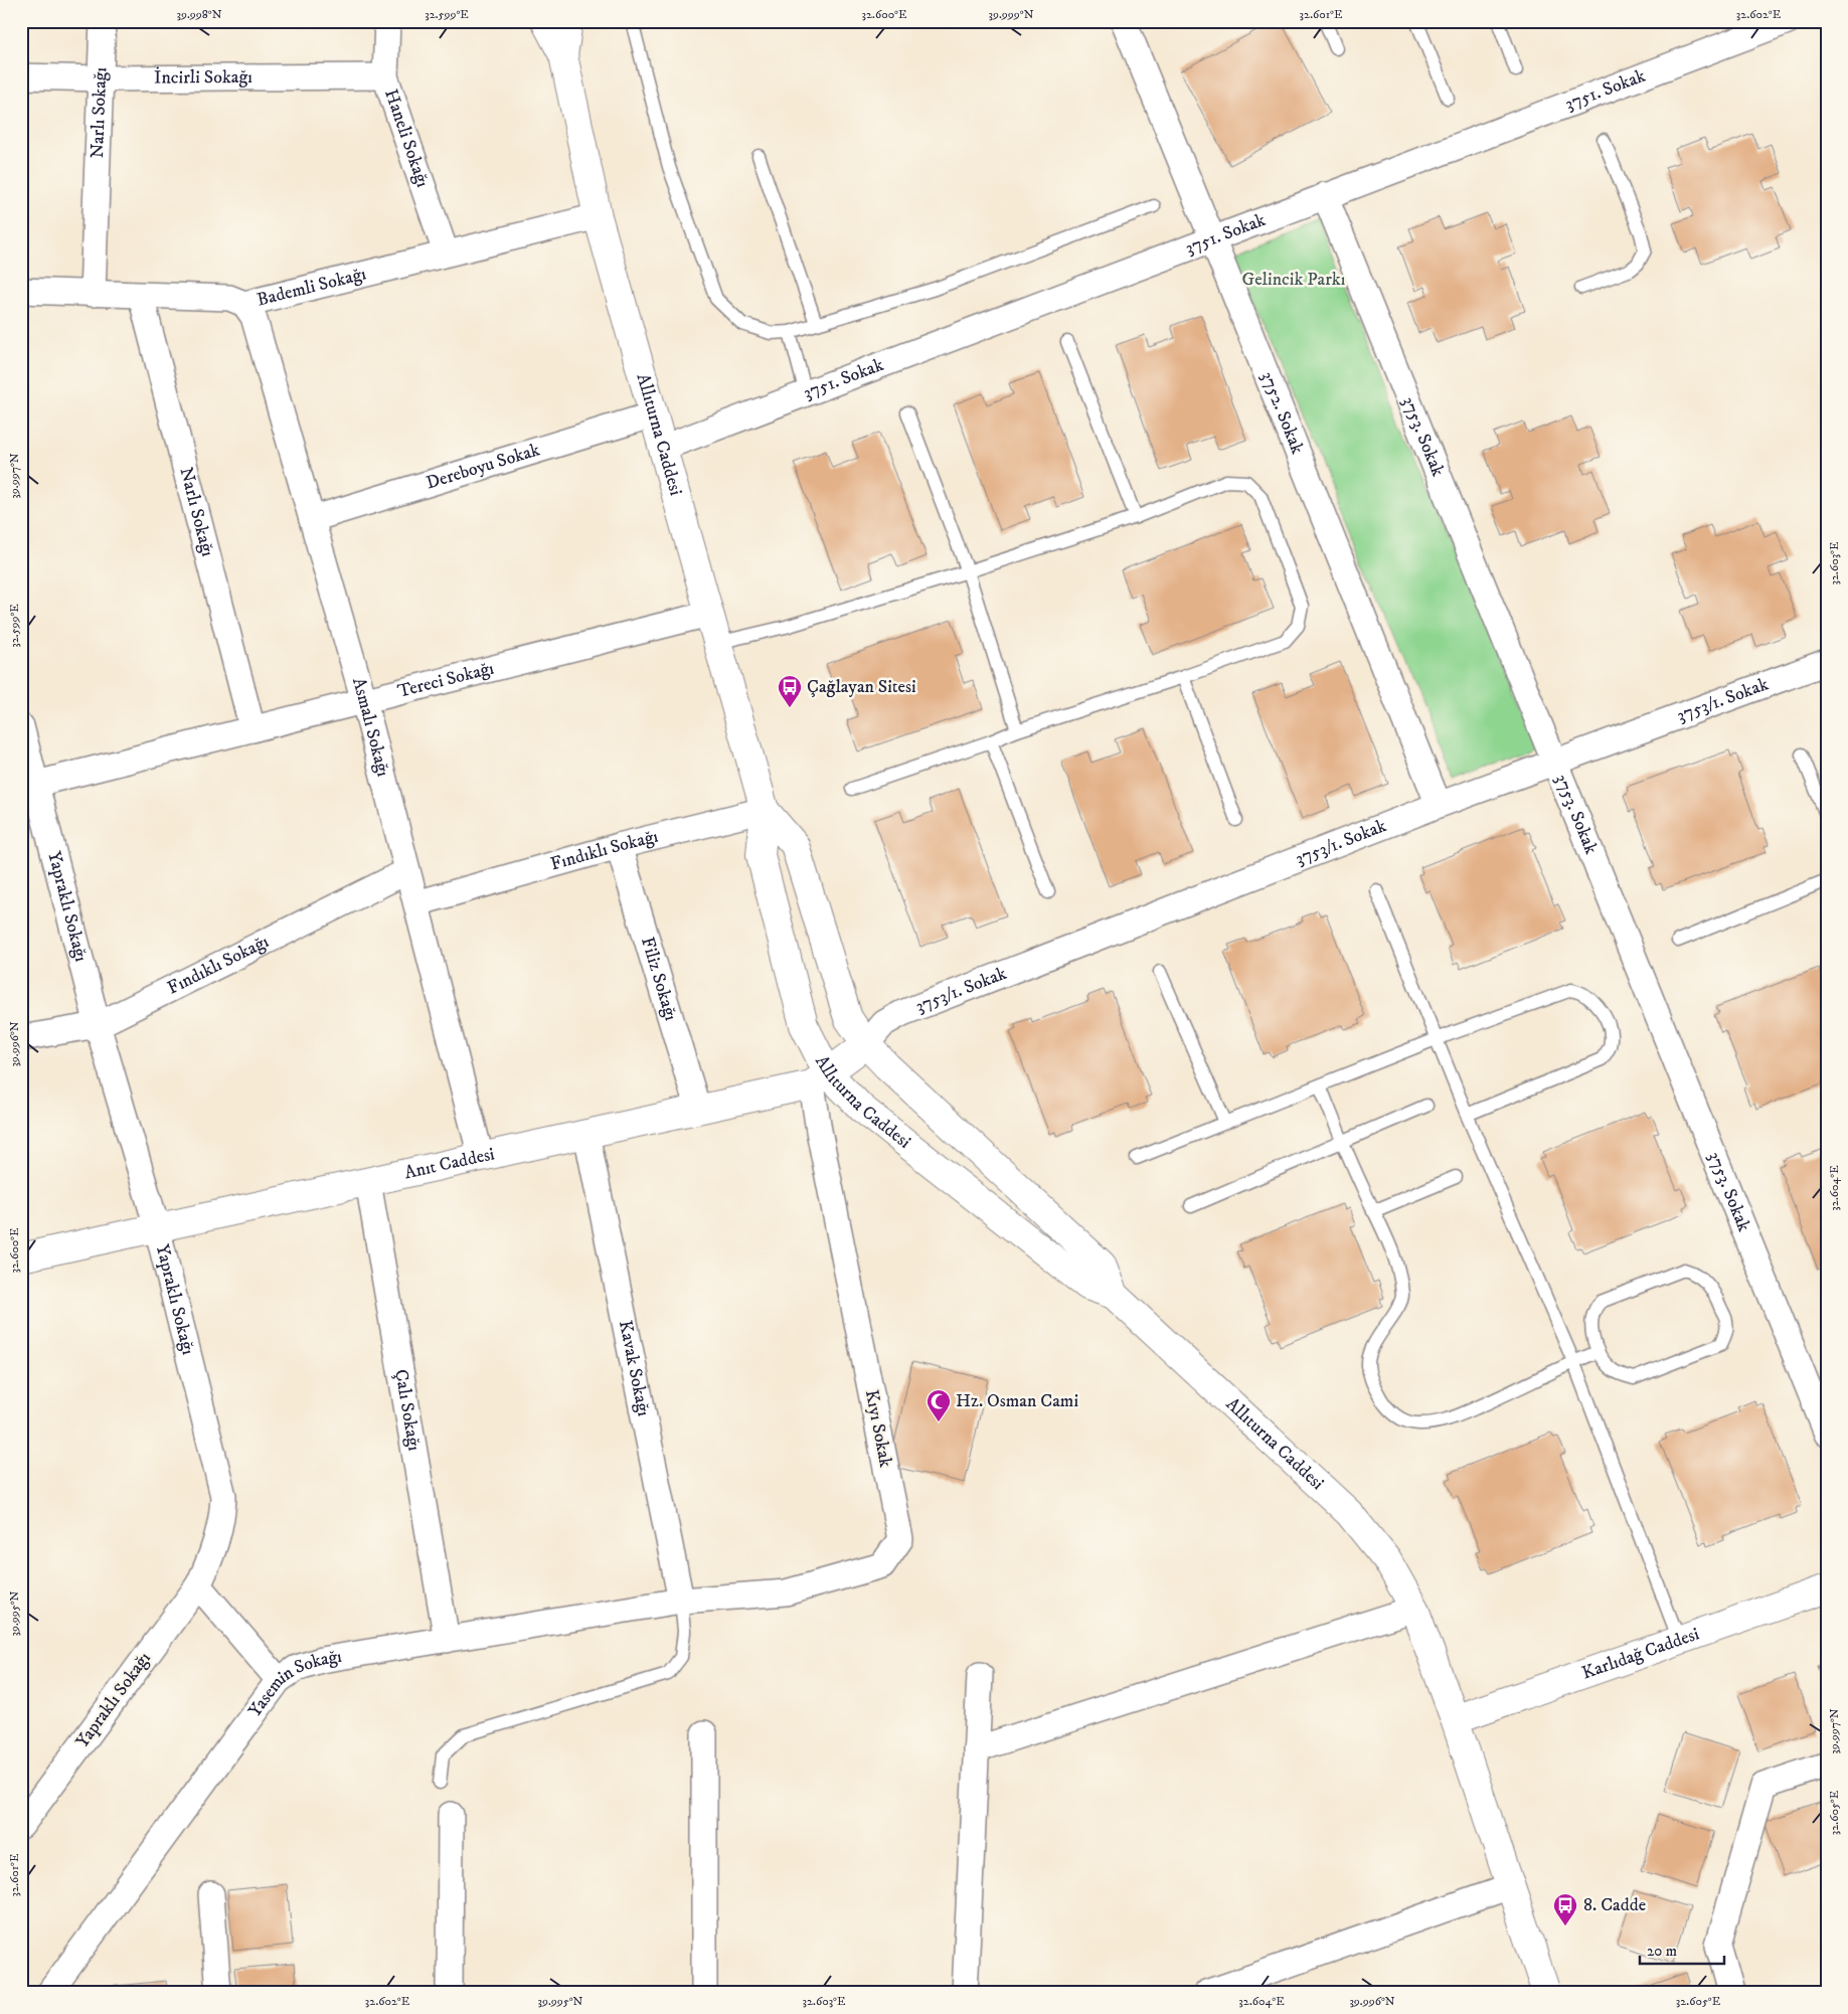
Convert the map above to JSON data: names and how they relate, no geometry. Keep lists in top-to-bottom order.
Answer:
{
  "streets": {
    "main road": ["Allıturna Caddesi", "Anıt Caddesi", "Karlıdağ Caddesi"],
    "street": [
      "İncirli Sokağı",
      "3751. Sokak",
      "Narlı Sokağı",
      "Haneli Sokağı",
      "Bademli Sokağı",
      "3752. Sokak",
      "3753. Sokak",
      "Dereboyu Sokak",
      "Tereci Sokağı",
      "3753/1. Sokak",
      "Asmalı Sokağı",
      "Fındıklı Sokağı",
      "Yapraklı Sokağı",
      "Filiz Sokağı",
      "Kavak Sokağı",
      "Çalı Sokağı",
      "Kıyı Sokak",
      "Yasemin Sokağı"
    ]
  },
  "crossings": [
    ["İncirli Sokağı", "Narlı Sokağı"],
    ["İncirli Sokağı", "Haneli Sokağı"],
    ["3751. Sokak", "3752. Sokak"],
    ["3751. Sokak", "Allıturna Caddesi"],
    ["3751. Sokak", "3753. Sokak"],
    ["Narlı Sokağı", "Bademli Sokağı"],
    ["Narlı Sokağı", "Tereci Sokağı"],
    ["Haneli Sokağı", "Bademli Sokağı"],
    ["Bademli Sokağı", "Allıturna Caddesi"],
    ["Bademli Sokağı", "Asmalı Sokağı"],
    ["3752. Sokak", "3753/1. Sokak"],
    ["Allıturna Caddesi", "Dereboyu Sokak"],
    ["Allıturna Caddesi", "Tereci Sokağı"],
    ["Allıturna Caddesi", "3753/1. Sokak"],
    ["Allıturna Caddesi", "Fındıklı Sokağı"],
    ["Allıturna Caddesi", "Anıt Caddesi"],
    ["Allıturna Caddesi", "Kıyı Sokak"],
    ["3753. Sokak", "3753/1. Sokak"],
    ["Dereboyu Sokak", "Asmalı Sokağı"],
    ["Tereci Sokağı", "Asmalı Sokağı"],
    ["Tereci Sokağı", "Yapraklı Sokağı"],
    ["3753/1. Sokak", "Anıt Caddesi"],
    ["Asmalı Sokağı", "Fındıklı Sokağı"],
    ["Asmalı Sokağı", "Anıt Caddesi"],
    ["Fındıklı Sokağı", "Yapraklı Sokağı"],
    ["Fındıklı Sokağı", "Filiz Sokağı"],
    ["Yapraklı Sokağı", "Anıt Caddesi"],
    ["Filiz Sokağı", "Anıt Caddesi"],
    ["Anıt Caddesi", "Kavak Sokağı"],
    ["Anıt Caddesi", "Çalı Sokağı"],
    ["Anıt Caddesi", "Kıyı Sokak"],
    ["Kavak Sokağı", "Kıyı Sokak"],
    ["Kavak Sokağı", "Yasemin Sokağı"],
    ["Çalı Sokağı", "Yasemin Sokağı"],
    ["Kıyı Sokak", "Yasemin Sokağı"]
  ],
  "parks": ["Gelincik Parkı"],
  "places": {
    "bus stop": ["Çağlayan Sitesi", "8. Cadde"],
    "mosque": ["Hz. Osman Cami"]
  },
  "scale_bar": "20 m",
  "coordinates": [
    "39.998°N",
    "32.599°E",
    "32.600°E",
    "39.999°N",
    "32.601°E",
    "32.602°E",
    "39.997°N",
    "32.603°E",
    "39.996°N",
    "32.604°E",
    "39.995°N",
    "32.605°E"
  ]
}
